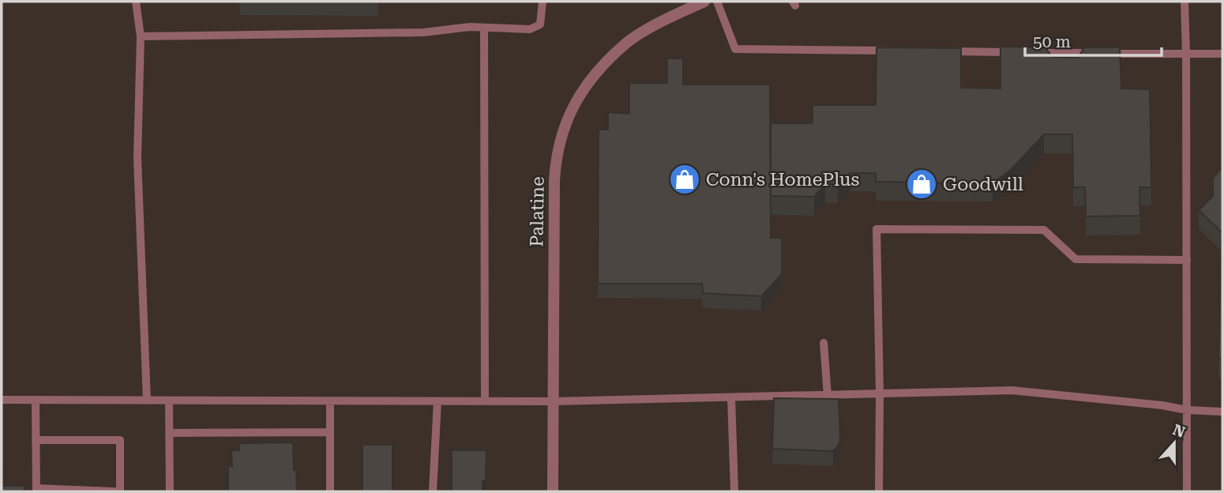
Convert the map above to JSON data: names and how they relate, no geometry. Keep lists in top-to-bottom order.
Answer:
{
  "streets": {
    "street": ["Palatine"]
  },
  "places": {
    "shop": ["Conn's HomePlus", "Goodwill"]
  },
  "scale_bar": "50 m",
  "north": "top"
}
